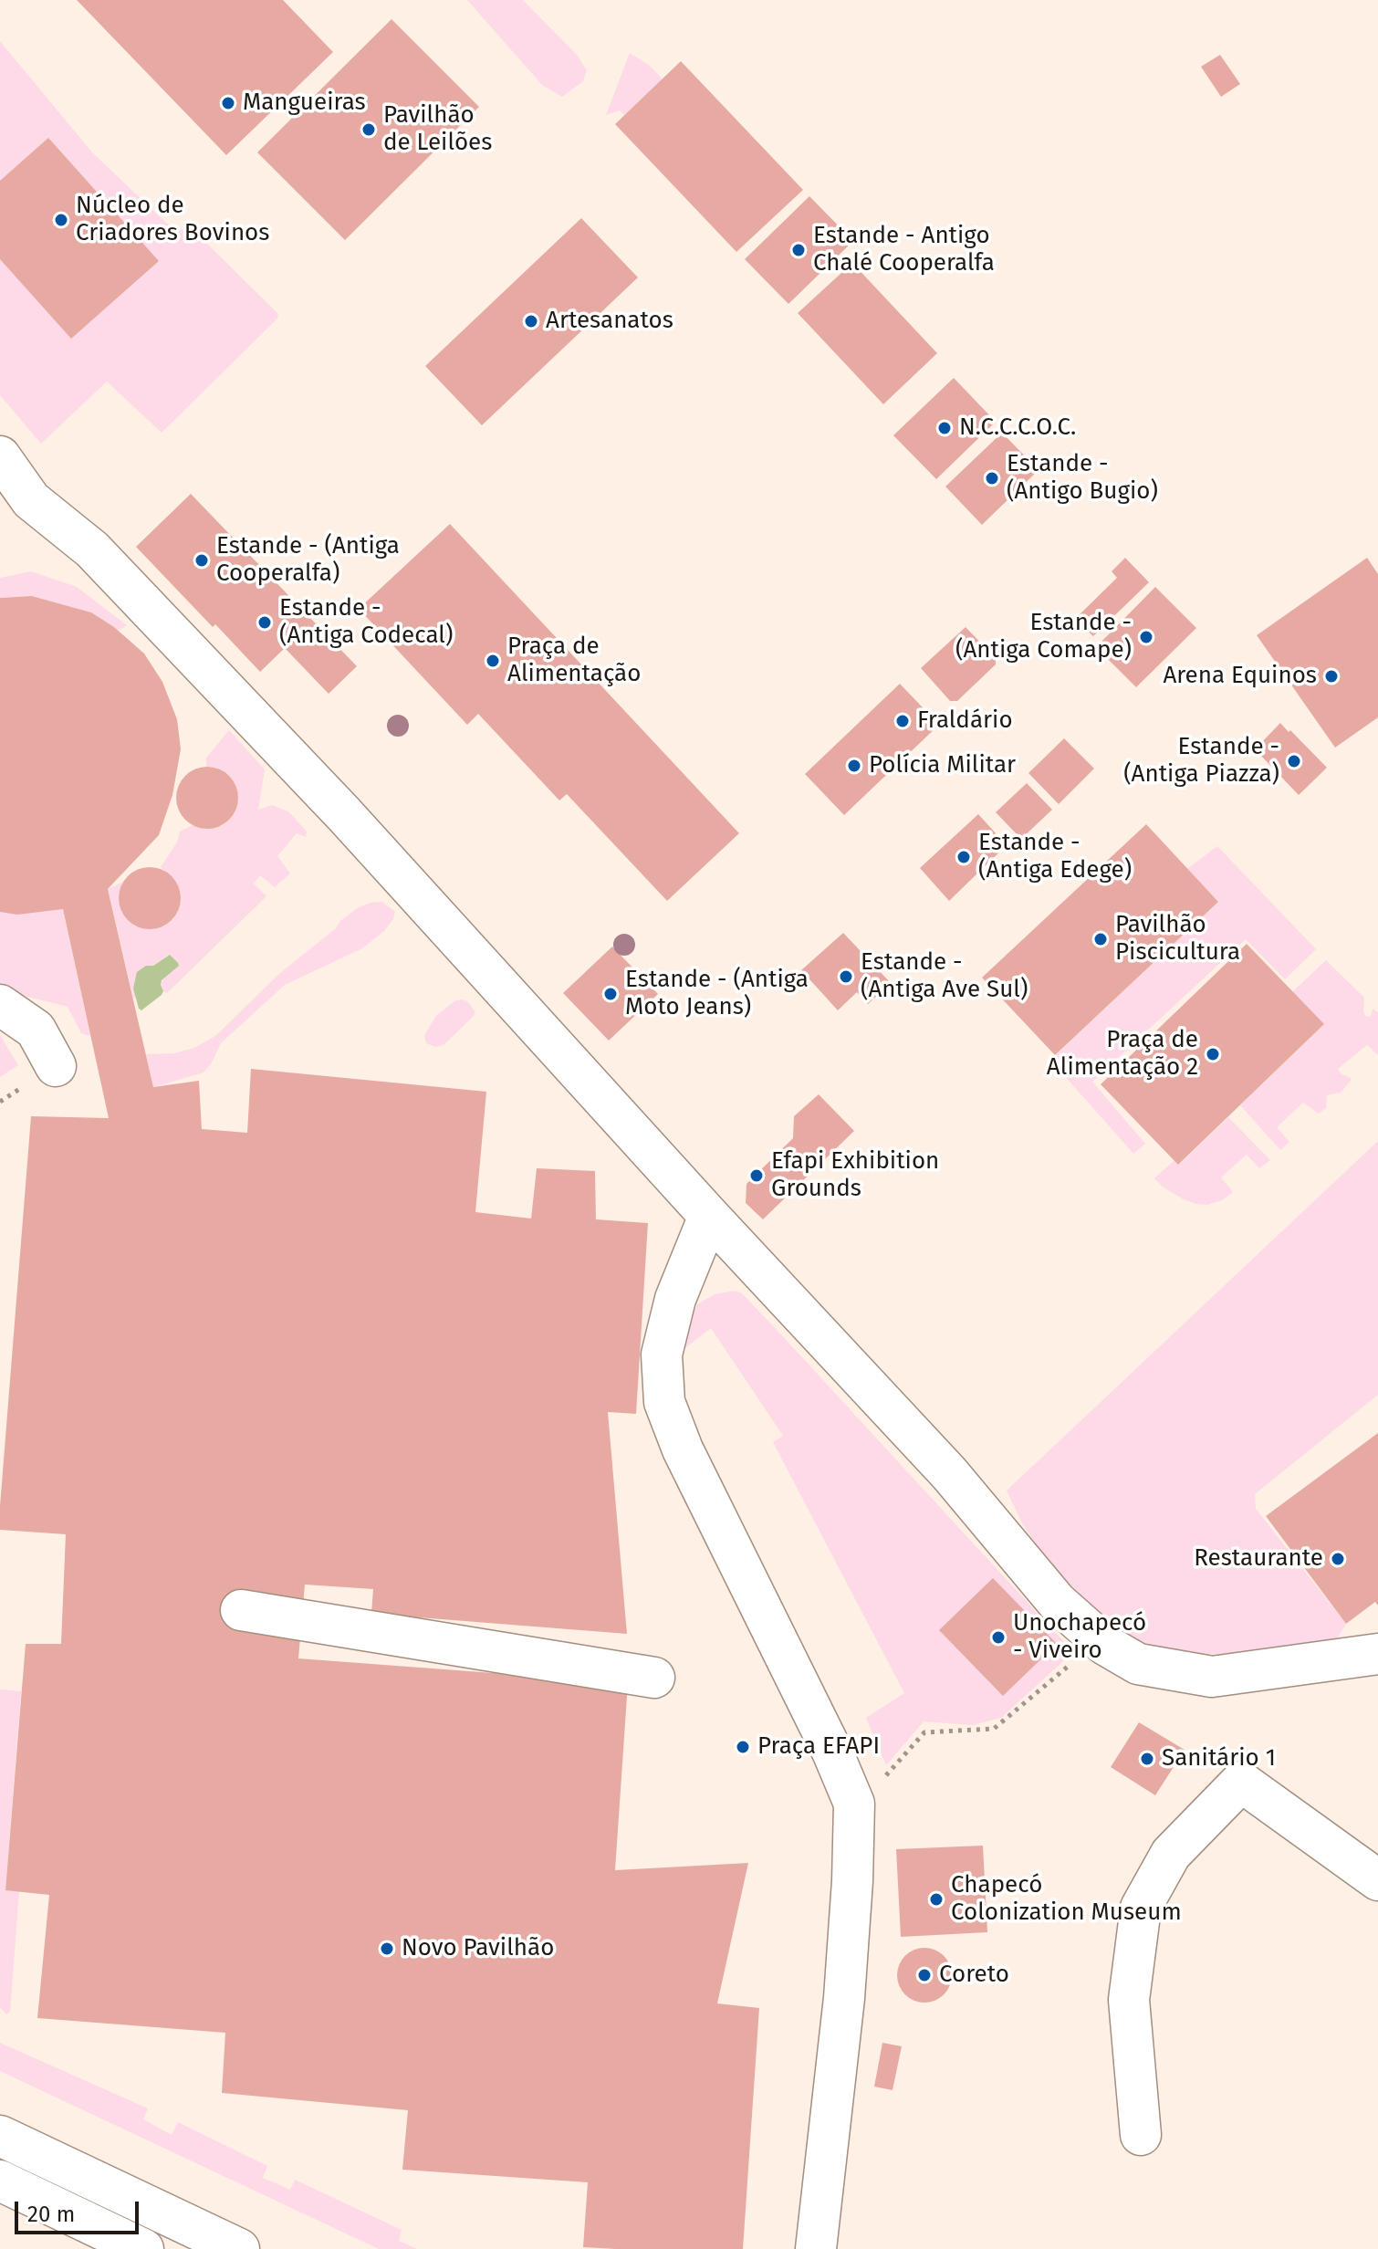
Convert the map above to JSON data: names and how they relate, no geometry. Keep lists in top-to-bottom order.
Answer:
{
  "places": [
    "Mangueiras",
    "Pavilhão de Leilões",
    "Núcleo de Criadores Bovinos",
    "Estande - Antigo Chalé Cooperalfa",
    "Artesanatos",
    "N.C.C.C.O.C.",
    "Estande - (Antigo Bugio)",
    "Estande - (Antiga Cooperalfa)",
    "Estande - (Antiga Codecal)",
    "Estande - (Antiga Comape)",
    "Praça de Alimentação",
    "Arena Equinos",
    "Fraldário",
    "Estande - (Antiga Piazza)",
    "Polícia Militar",
    "Estande - (Antiga Edege)",
    "Pavilhão Piscicultura",
    "Estande - (Antiga Ave Sul)",
    "Estande - (Antiga Moto Jeans)",
    "Praça de Alimentação 2",
    "Efapi Exhibition Grounds",
    "Restaurante",
    "Unochapecó - Viveiro",
    "Praça EFAPI",
    "Sanitário 1",
    "Chapecó Colonization Museum",
    "Novo Pavilhão",
    "Coreto"
  ],
  "scale_bar": "20 m"
}
